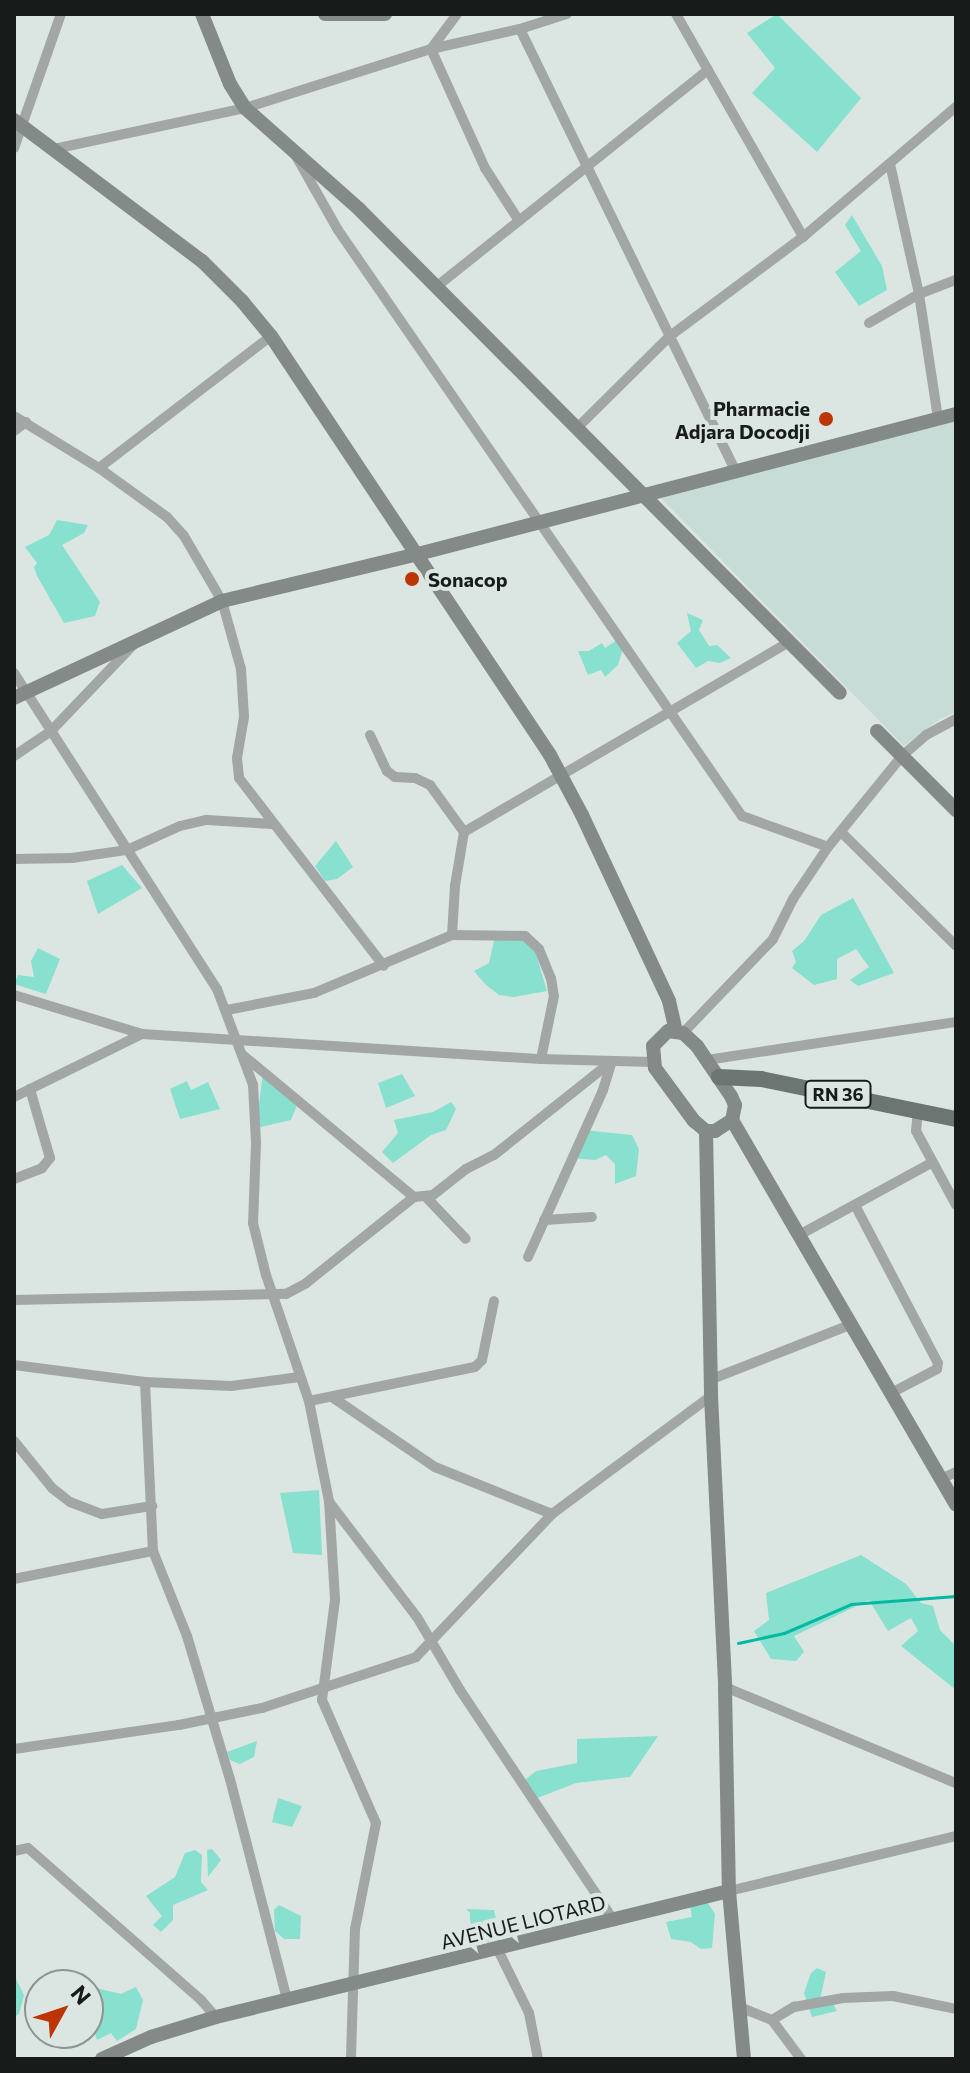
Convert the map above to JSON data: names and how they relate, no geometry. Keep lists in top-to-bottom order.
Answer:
{
  "streets": {
    "main road": ["RN 36"],
    "street": ["AVENUE LIOTARD"]
  },
  "places": ["Pharmacie Adjara Docodji", "Sonacop"],
  "north": "top right"
}
